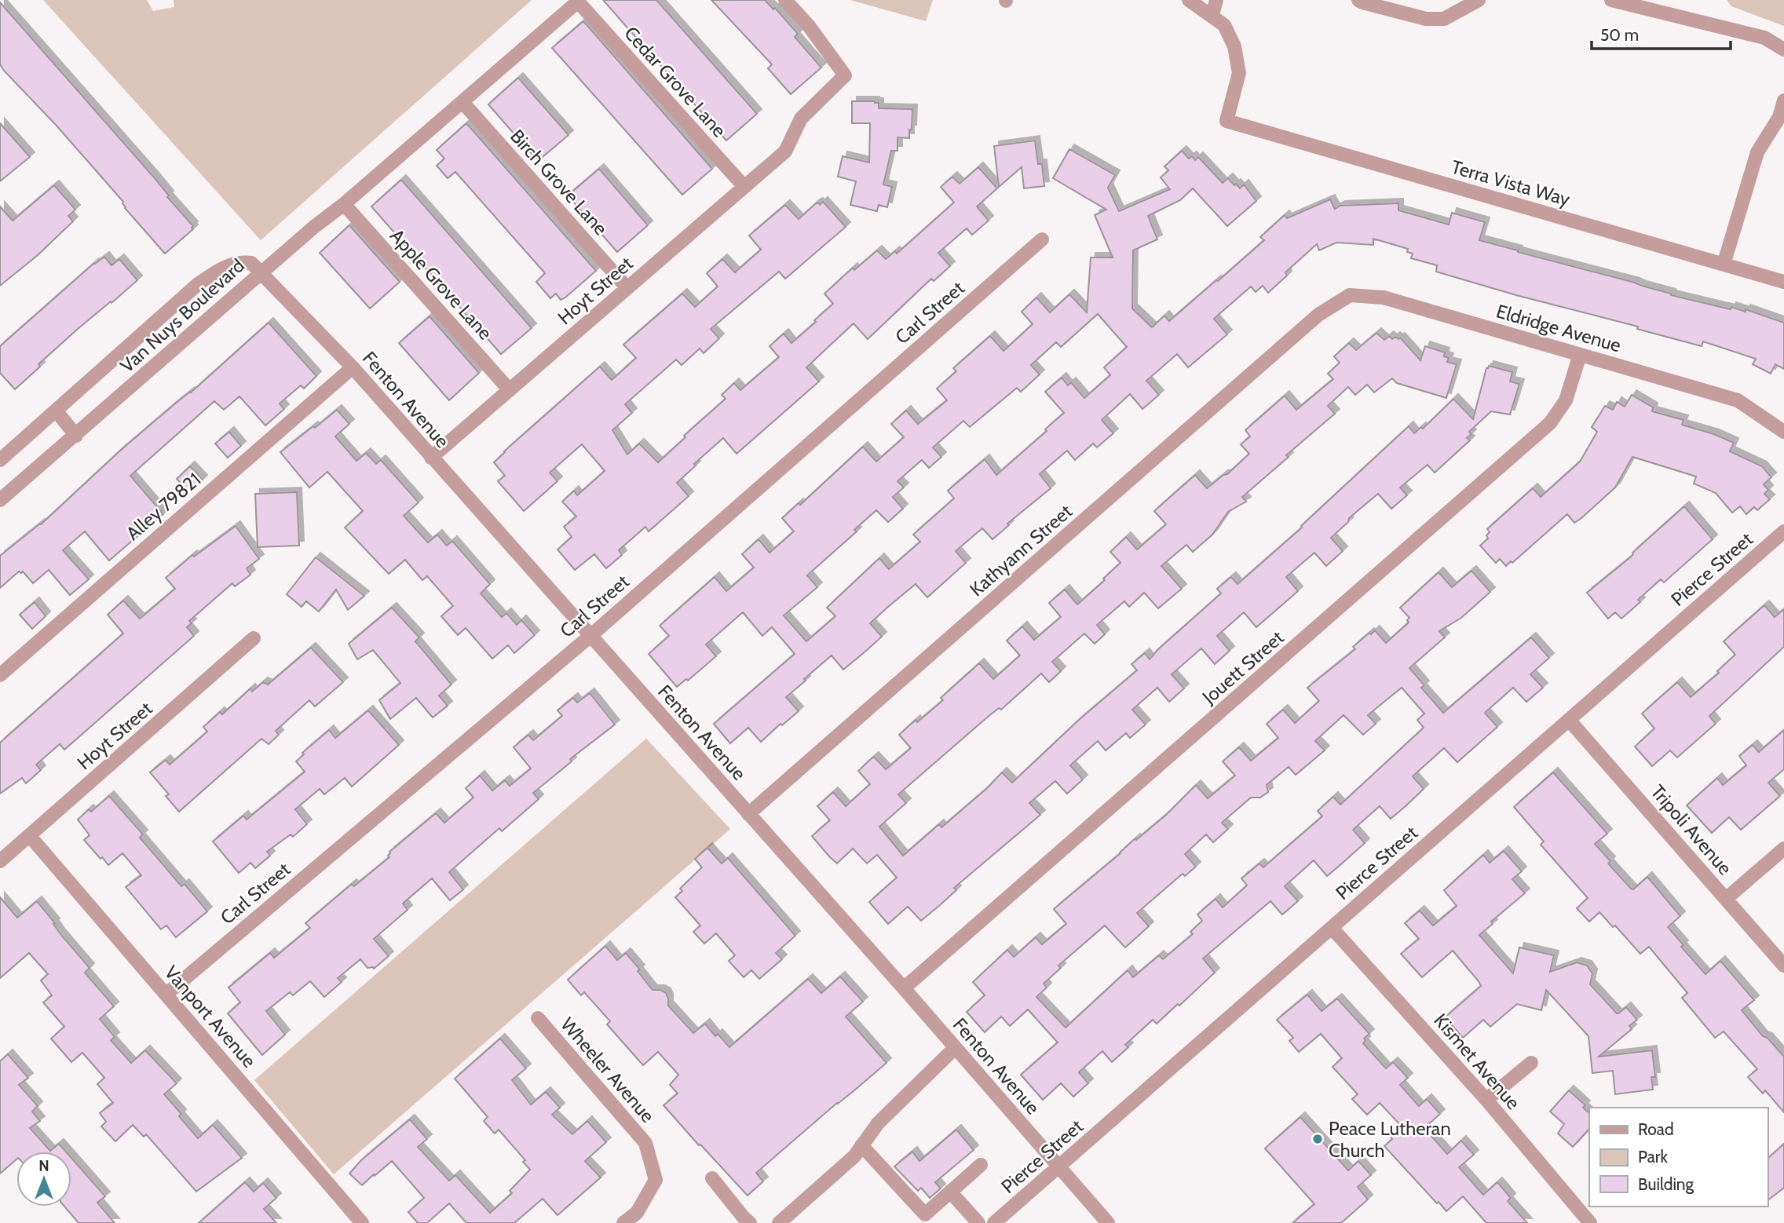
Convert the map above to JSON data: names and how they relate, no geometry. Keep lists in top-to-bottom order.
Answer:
{
  "streets": {
    "street": [
      "Cedar Grove Lane",
      "Birch Grove Lane",
      "Terra Vista Way",
      "Apple Grove Lane",
      "Hoyt Street",
      "Carl Street",
      "Van Nuys Boulevard",
      "Eldridge Avenue",
      "Fenton Avenue",
      "Alley 79821",
      "Kathyann Street",
      "Pierce Street",
      "Jouett Street",
      "Tripoli Avenue",
      "Vanport Avenue",
      "Kismet Avenue",
      "Wheeler Avenue"
    ]
  },
  "crossings": [
    ["Cedar Grove Lane", "Birch Grove Lane"],
    ["Cedar Grove Lane", "Hoyt Street"],
    ["Birch Grove Lane", "Hoyt Street"],
    ["Apple Grove Lane", "Hoyt Street"],
    ["Hoyt Street", "Fenton Avenue"],
    ["Hoyt Street", "Vanport Avenue"],
    ["Carl Street", "Fenton Avenue"],
    ["Carl Street", "Vanport Avenue"],
    ["Van Nuys Boulevard", "Fenton Avenue"],
    ["Eldridge Avenue", "Kathyann Street"],
    ["Eldridge Avenue", "Jouett Street"],
    ["Fenton Avenue", "Alley 79821"],
    ["Fenton Avenue", "Kathyann Street"],
    ["Fenton Avenue", "Pierce Street"],
    ["Fenton Avenue", "Jouett Street"],
    ["Pierce Street", "Tripoli Avenue"],
    ["Pierce Street", "Kismet Avenue"]
  ],
  "places": ["Peace Lutheran Church"],
  "legend": ["Road", "Park", "Building"],
  "scale_bar": "50 m",
  "north": "top"
}
